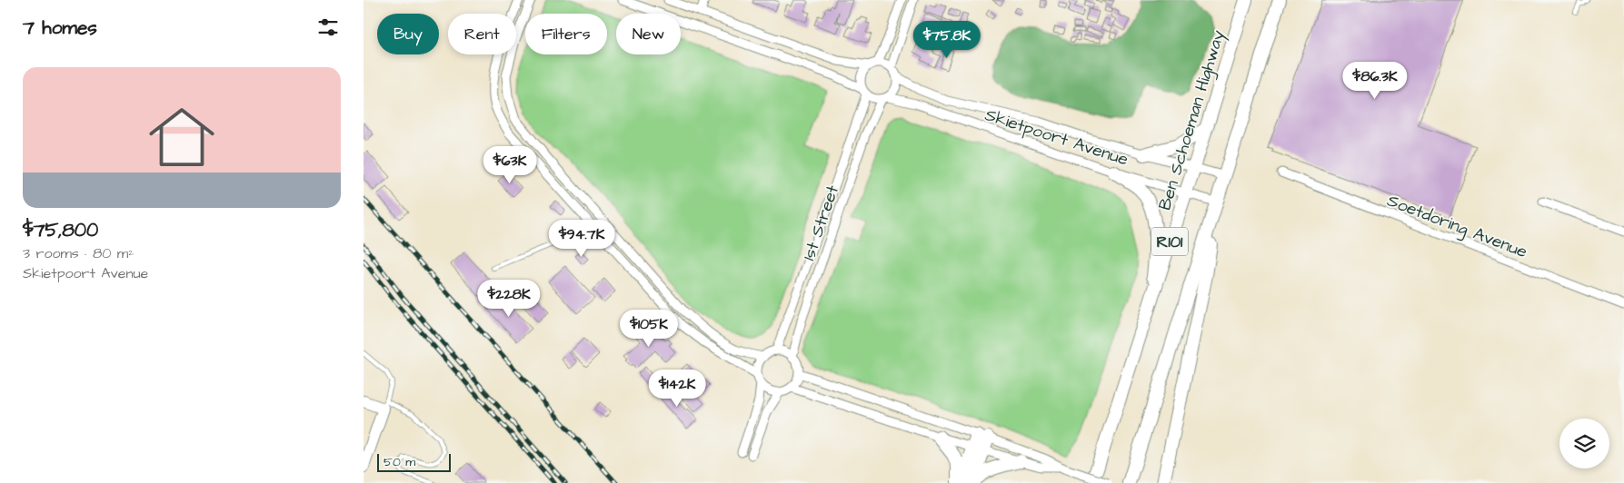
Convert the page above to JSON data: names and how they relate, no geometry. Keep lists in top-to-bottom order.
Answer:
{
  "streets": {
    "main road": ["Ben Schoeman Highway", "R101"],
    "street": ["Skietpoort Avenue", "1st Street", "Soetdoring Avenue"]
  },
  "crossings": [
    ["Ben Schoeman Highway", "Skietpoort Avenue"],
    ["Skietpoort Avenue", "1st Street"],
    ["Skietpoort Avenue", "R101"]
  ],
  "scale_bar": "50 m",
  "page": {
    "heading": "7 homes",
    "chip": [
      "Buy",
      "Rent",
      "Filters",
      "New"
    ],
    "price": [
      "$75.8K",
      "$86.3K",
      "$63K",
      "$94.7K",
      "$228K",
      "$105K",
      "$142K"
    ],
    "list": [
      {
        "name": "$75,800",
        "note": "3 rooms · 80 m² · Skietpoort Avenue"
      }
    ],
    "scale": "50 m"
  }
}
